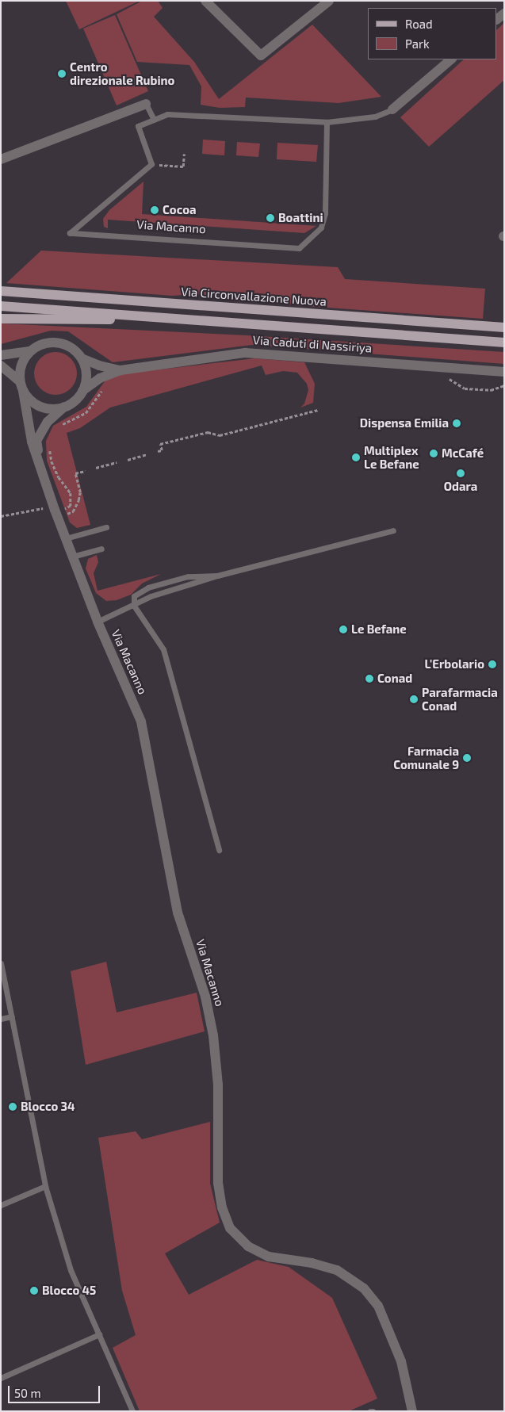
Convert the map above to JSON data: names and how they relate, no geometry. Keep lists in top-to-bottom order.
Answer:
{
  "streets": {
    "main road": ["Via Circonvallazione Nuova"],
    "street": ["Via Macanno", "Via Caduti di Nassiriya"]
  },
  "crossings": [
    ["Via Macanno", "Via Caduti di Nassiriya"]
  ],
  "places": [
    "Centro direzionale Rubino",
    "Cocoa",
    "Boattini",
    "Dispensa Emilia",
    "McCafé",
    "Multiplex Le Befane",
    "Odara",
    "Le Befane",
    "L'Erbolario",
    "Conad",
    "Parafarmacia Conad",
    "Farmacia Comunale 9",
    "Blocco 34",
    "Blocco 45"
  ],
  "legend": ["Road", "Park"],
  "scale_bar": "50 m"
}
